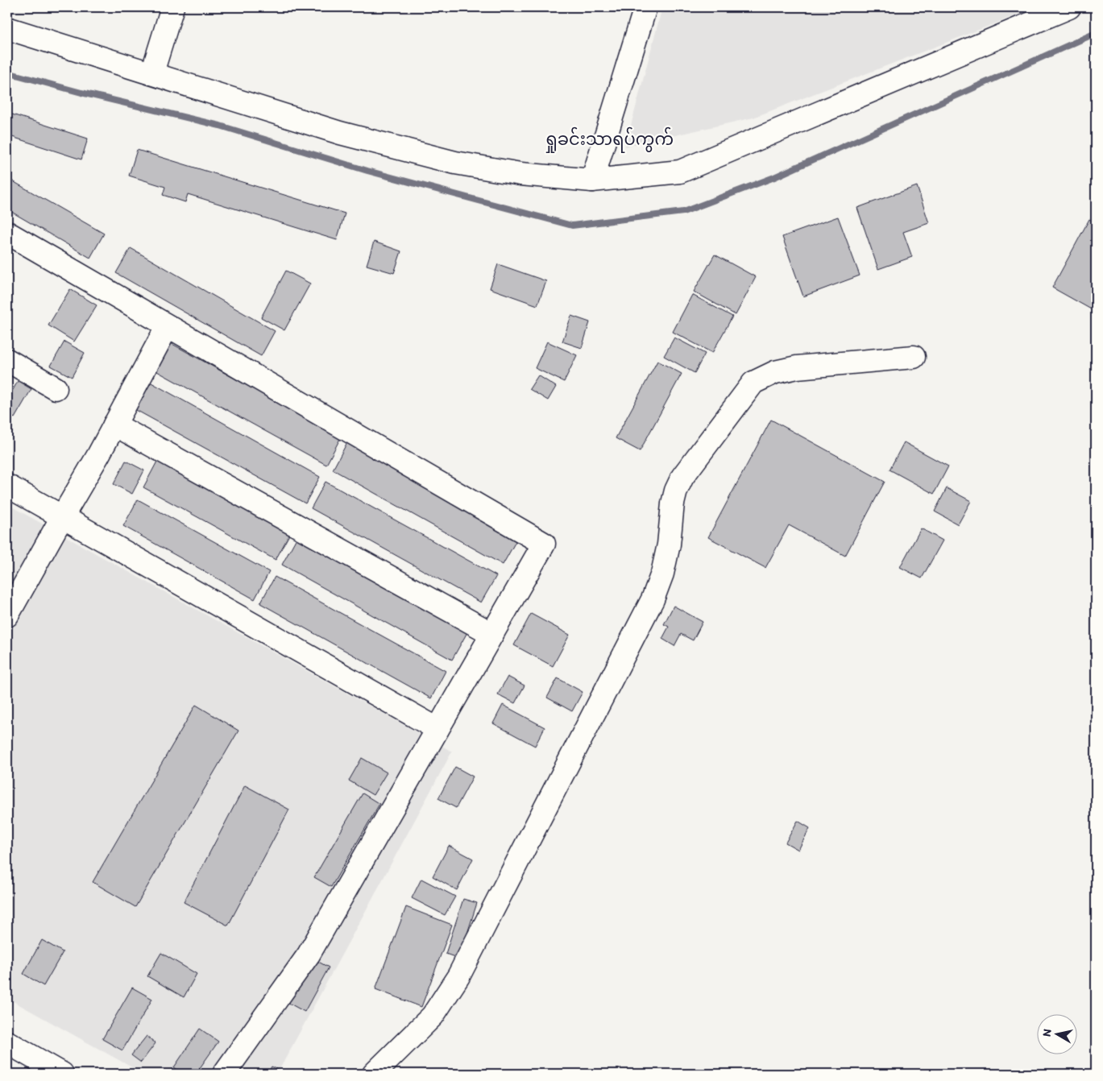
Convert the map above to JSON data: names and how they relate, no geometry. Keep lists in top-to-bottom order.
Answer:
{
  "districts": ["ရှုခင်းသာရပ်ကွက်"],
  "north": "left"
}
